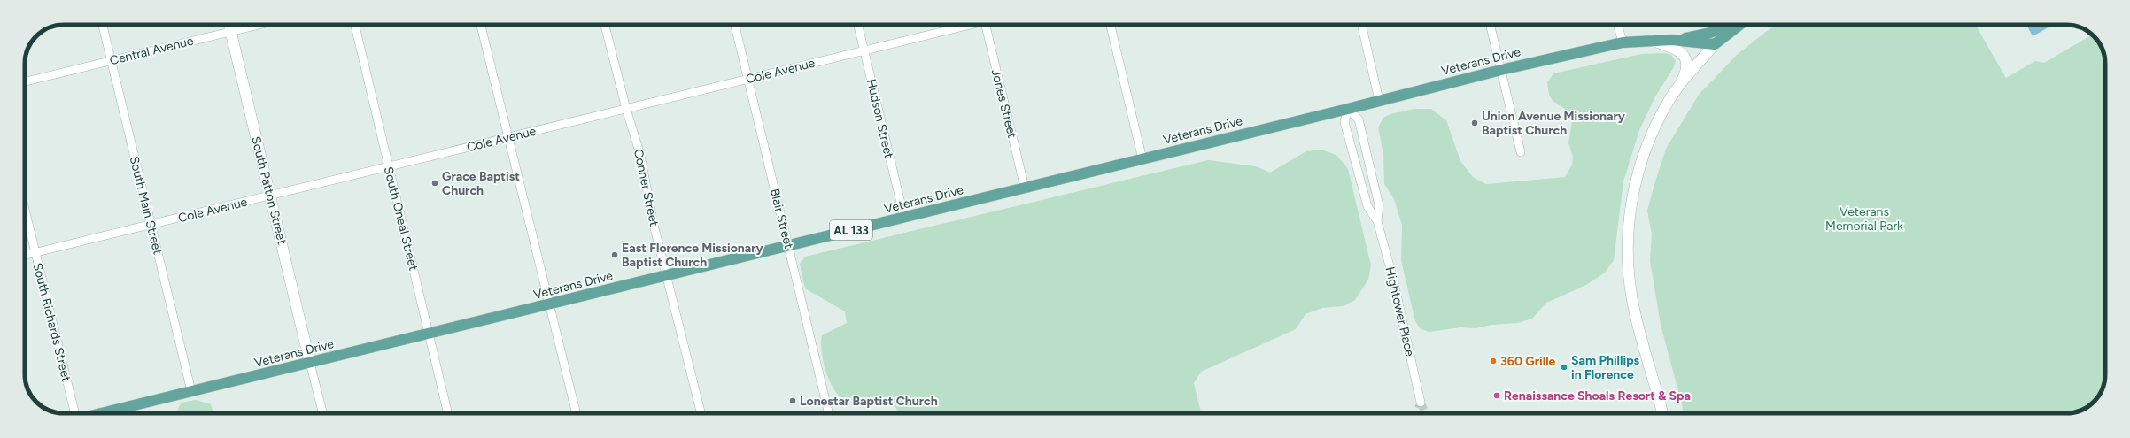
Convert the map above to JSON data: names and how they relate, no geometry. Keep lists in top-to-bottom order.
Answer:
{
  "streets": {
    "main road": ["Veterans Drive", "South Patton Street", "AL 133"],
    "street": [
      "Central Avenue",
      "Cole Avenue",
      "Jones Street",
      "Hudson Street",
      "Conner Street",
      "South Main Street",
      "South Oneal Street",
      "Blair Street",
      "Hightower Place",
      "South Richards Street"
    ]
  },
  "crossings": [
    ["Central Avenue", "South Patton Street"],
    ["Central Avenue", "South Main Street"],
    ["Veterans Drive", "Jones Street"],
    ["Veterans Drive", "Hudson Street"],
    ["Veterans Drive", "Conner Street"],
    ["Veterans Drive", "South Patton Street"],
    ["Veterans Drive", "South Main Street"],
    ["Veterans Drive", "South Oneal Street"],
    ["Veterans Drive", "Blair Street"],
    ["Veterans Drive", "Hightower Place"],
    ["Cole Avenue", "Hudson Street"],
    ["Cole Avenue", "Conner Street"],
    ["Cole Avenue", "South Patton Street"],
    ["Cole Avenue", "South Main Street"],
    ["Cole Avenue", "South Oneal Street"],
    ["Cole Avenue", "Blair Street"],
    ["Cole Avenue", "South Richards Street"]
  ],
  "parks": ["Veterans Memorial Park"],
  "places": [
    "Union Avenue Missionary Baptist Church",
    "Grace Baptist Church",
    "East Florence Missionary Baptist Church",
    "360 Grille",
    "Sam Phillips in Florence",
    "Renaissance Shoals Resort & Spa",
    "Lonestar Baptist Church"
  ]
}
